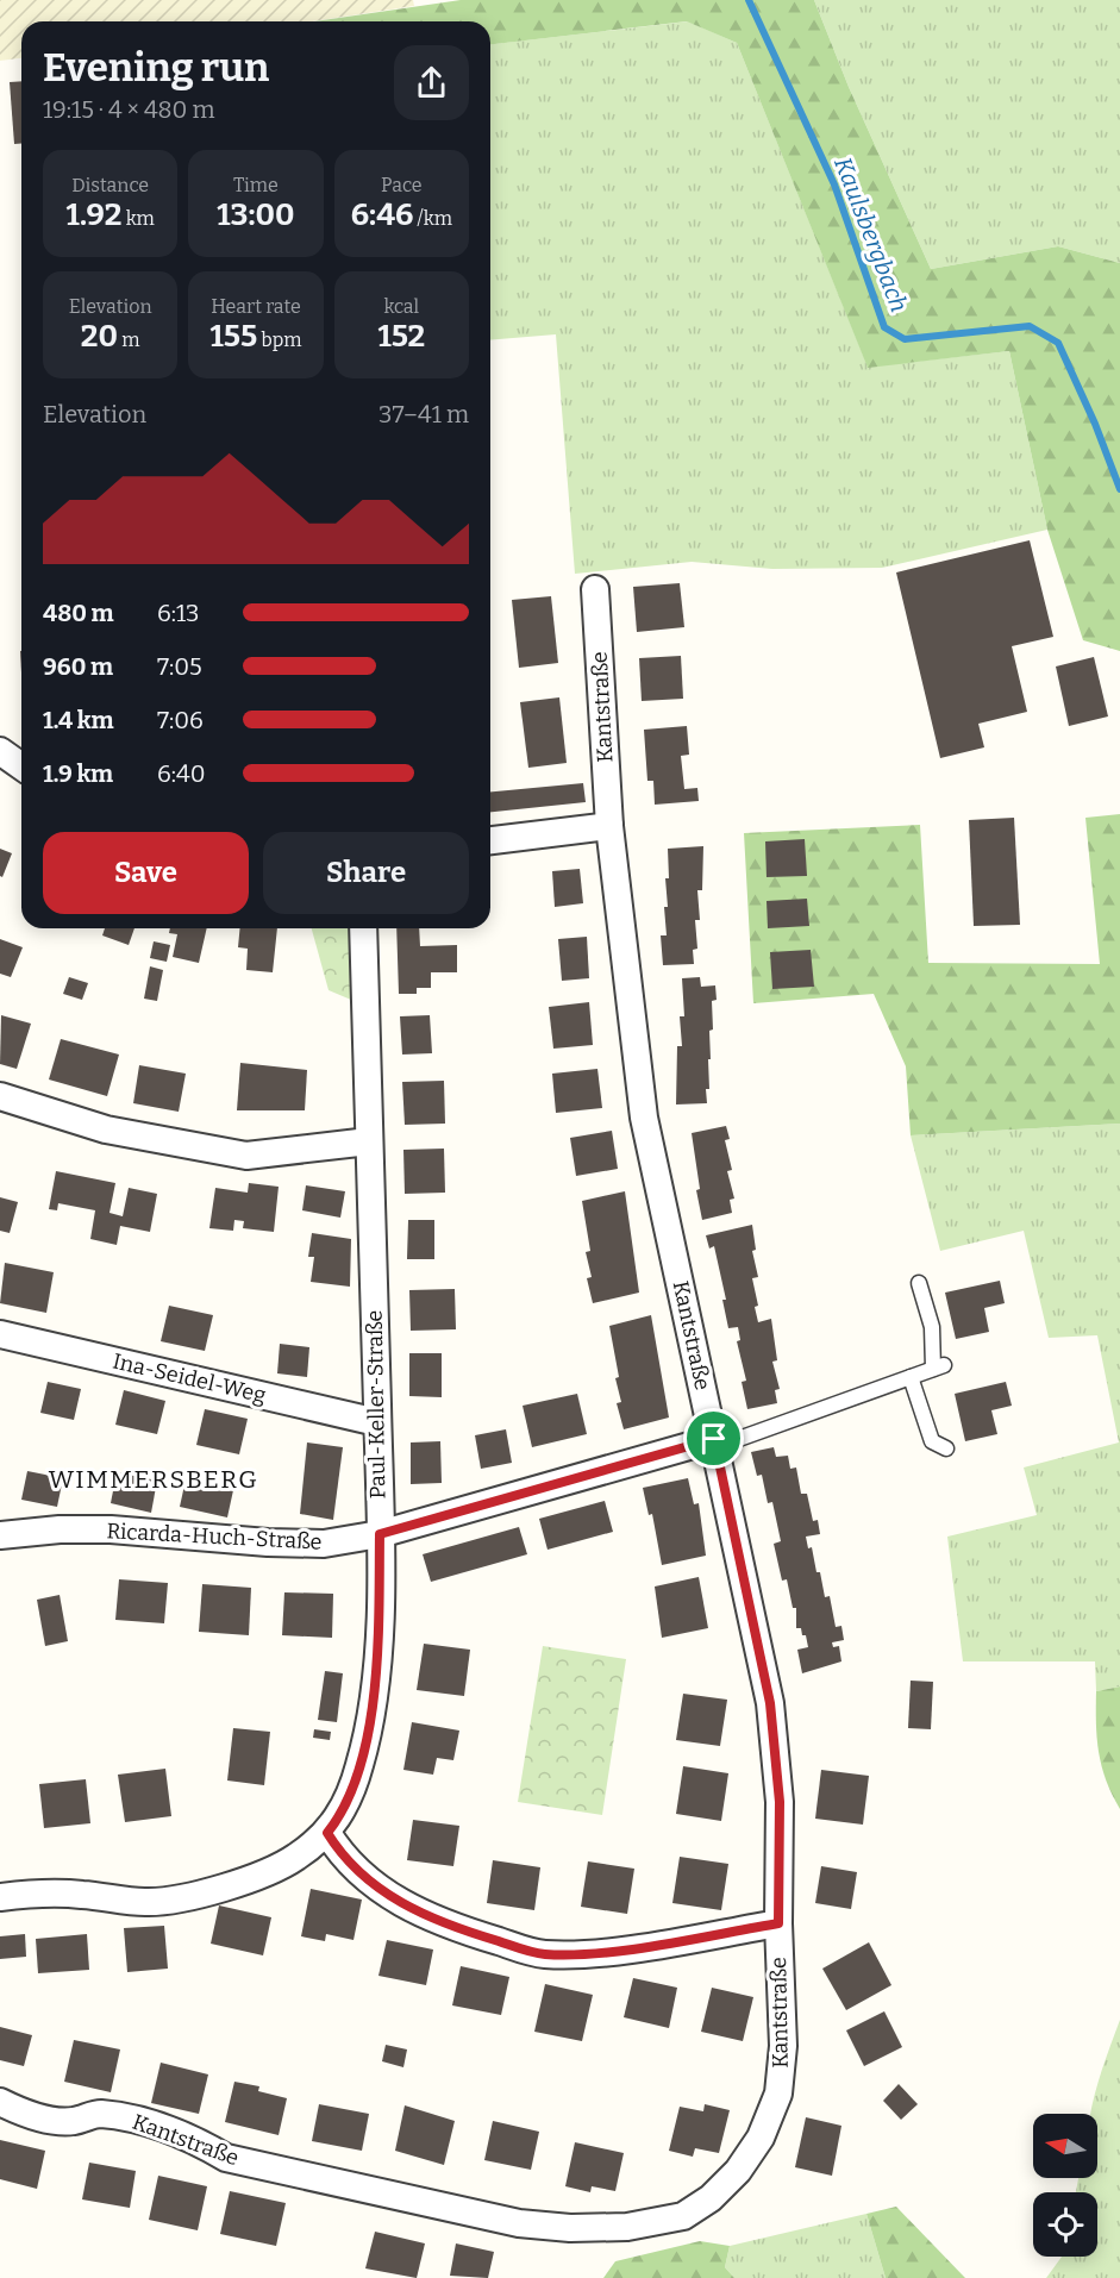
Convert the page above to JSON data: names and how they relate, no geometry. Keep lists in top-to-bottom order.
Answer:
{
  "streets": {
    "street": [
      "Kantstraße",
      "Ina-Seidel-Weg",
      "Paul-Keller-Straße",
      "Ricarda-Huch-Straße"
    ]
  },
  "crossings": [
    ["Kantstraße", "Ricarda-Huch-Straße"],
    ["Ina-Seidel-Weg", "Paul-Keller-Straße"],
    ["Paul-Keller-Straße", "Ricarda-Huch-Straße"]
  ],
  "districts": ["WIMMERSBERG"],
  "water": ["Kaulsbergbach"],
  "north": "left",
  "page": {
    "heading": ["Evening run", "19:15 · 4 × 480 m"],
    "stats": [
      ["Distance", "1.92 km"],
      ["Time", "13:00"],
      ["Pace", "6:46 /km"],
      ["Elevation", "20 m"],
      ["Heart rate", "155 bpm"],
      ["kcal", "152"]
    ],
    "chart": ["Elevation", "37–41 m"],
    "list": [
      {
        "name": "480 m",
        "note": "6:13"
      },
      {
        "name": "960 m",
        "note": "7:05"
      },
      {
        "name": "1.4 km",
        "note": "7:06"
      },
      {
        "name": "1.9 km",
        "note": "6:40"
      }
    ],
    "buttons": ["Save", "Share"]
  }
}
